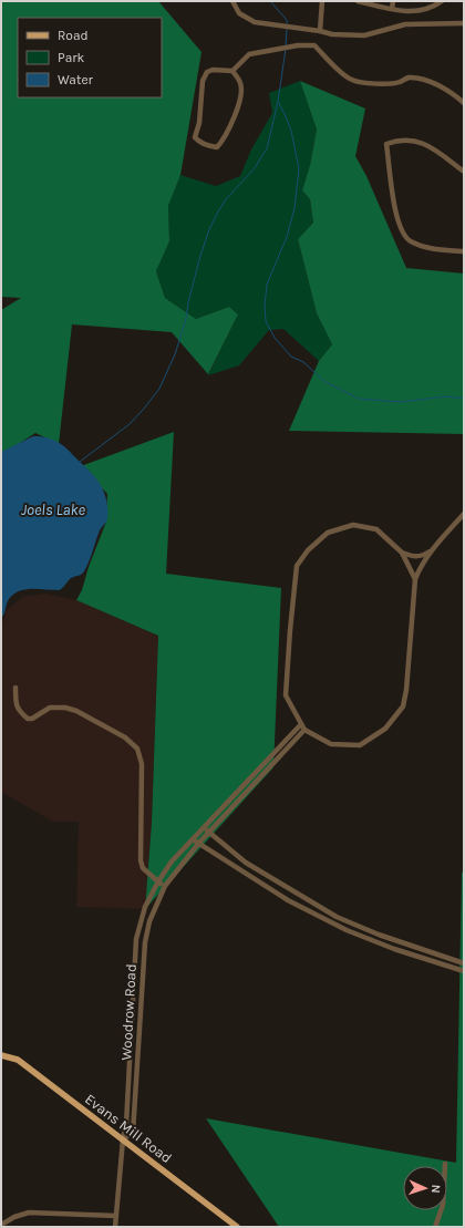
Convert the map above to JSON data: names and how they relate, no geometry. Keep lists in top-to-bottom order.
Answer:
{
  "streets": {
    "main road": ["Evans Mill Road"],
    "street": ["Woodrow Road"]
  },
  "crossings": [
    ["Woodrow Road", "Evans Mill Road"]
  ],
  "water": ["Joels Lake"],
  "legend": ["Road", "Park", "Water"],
  "north": "right"
}
